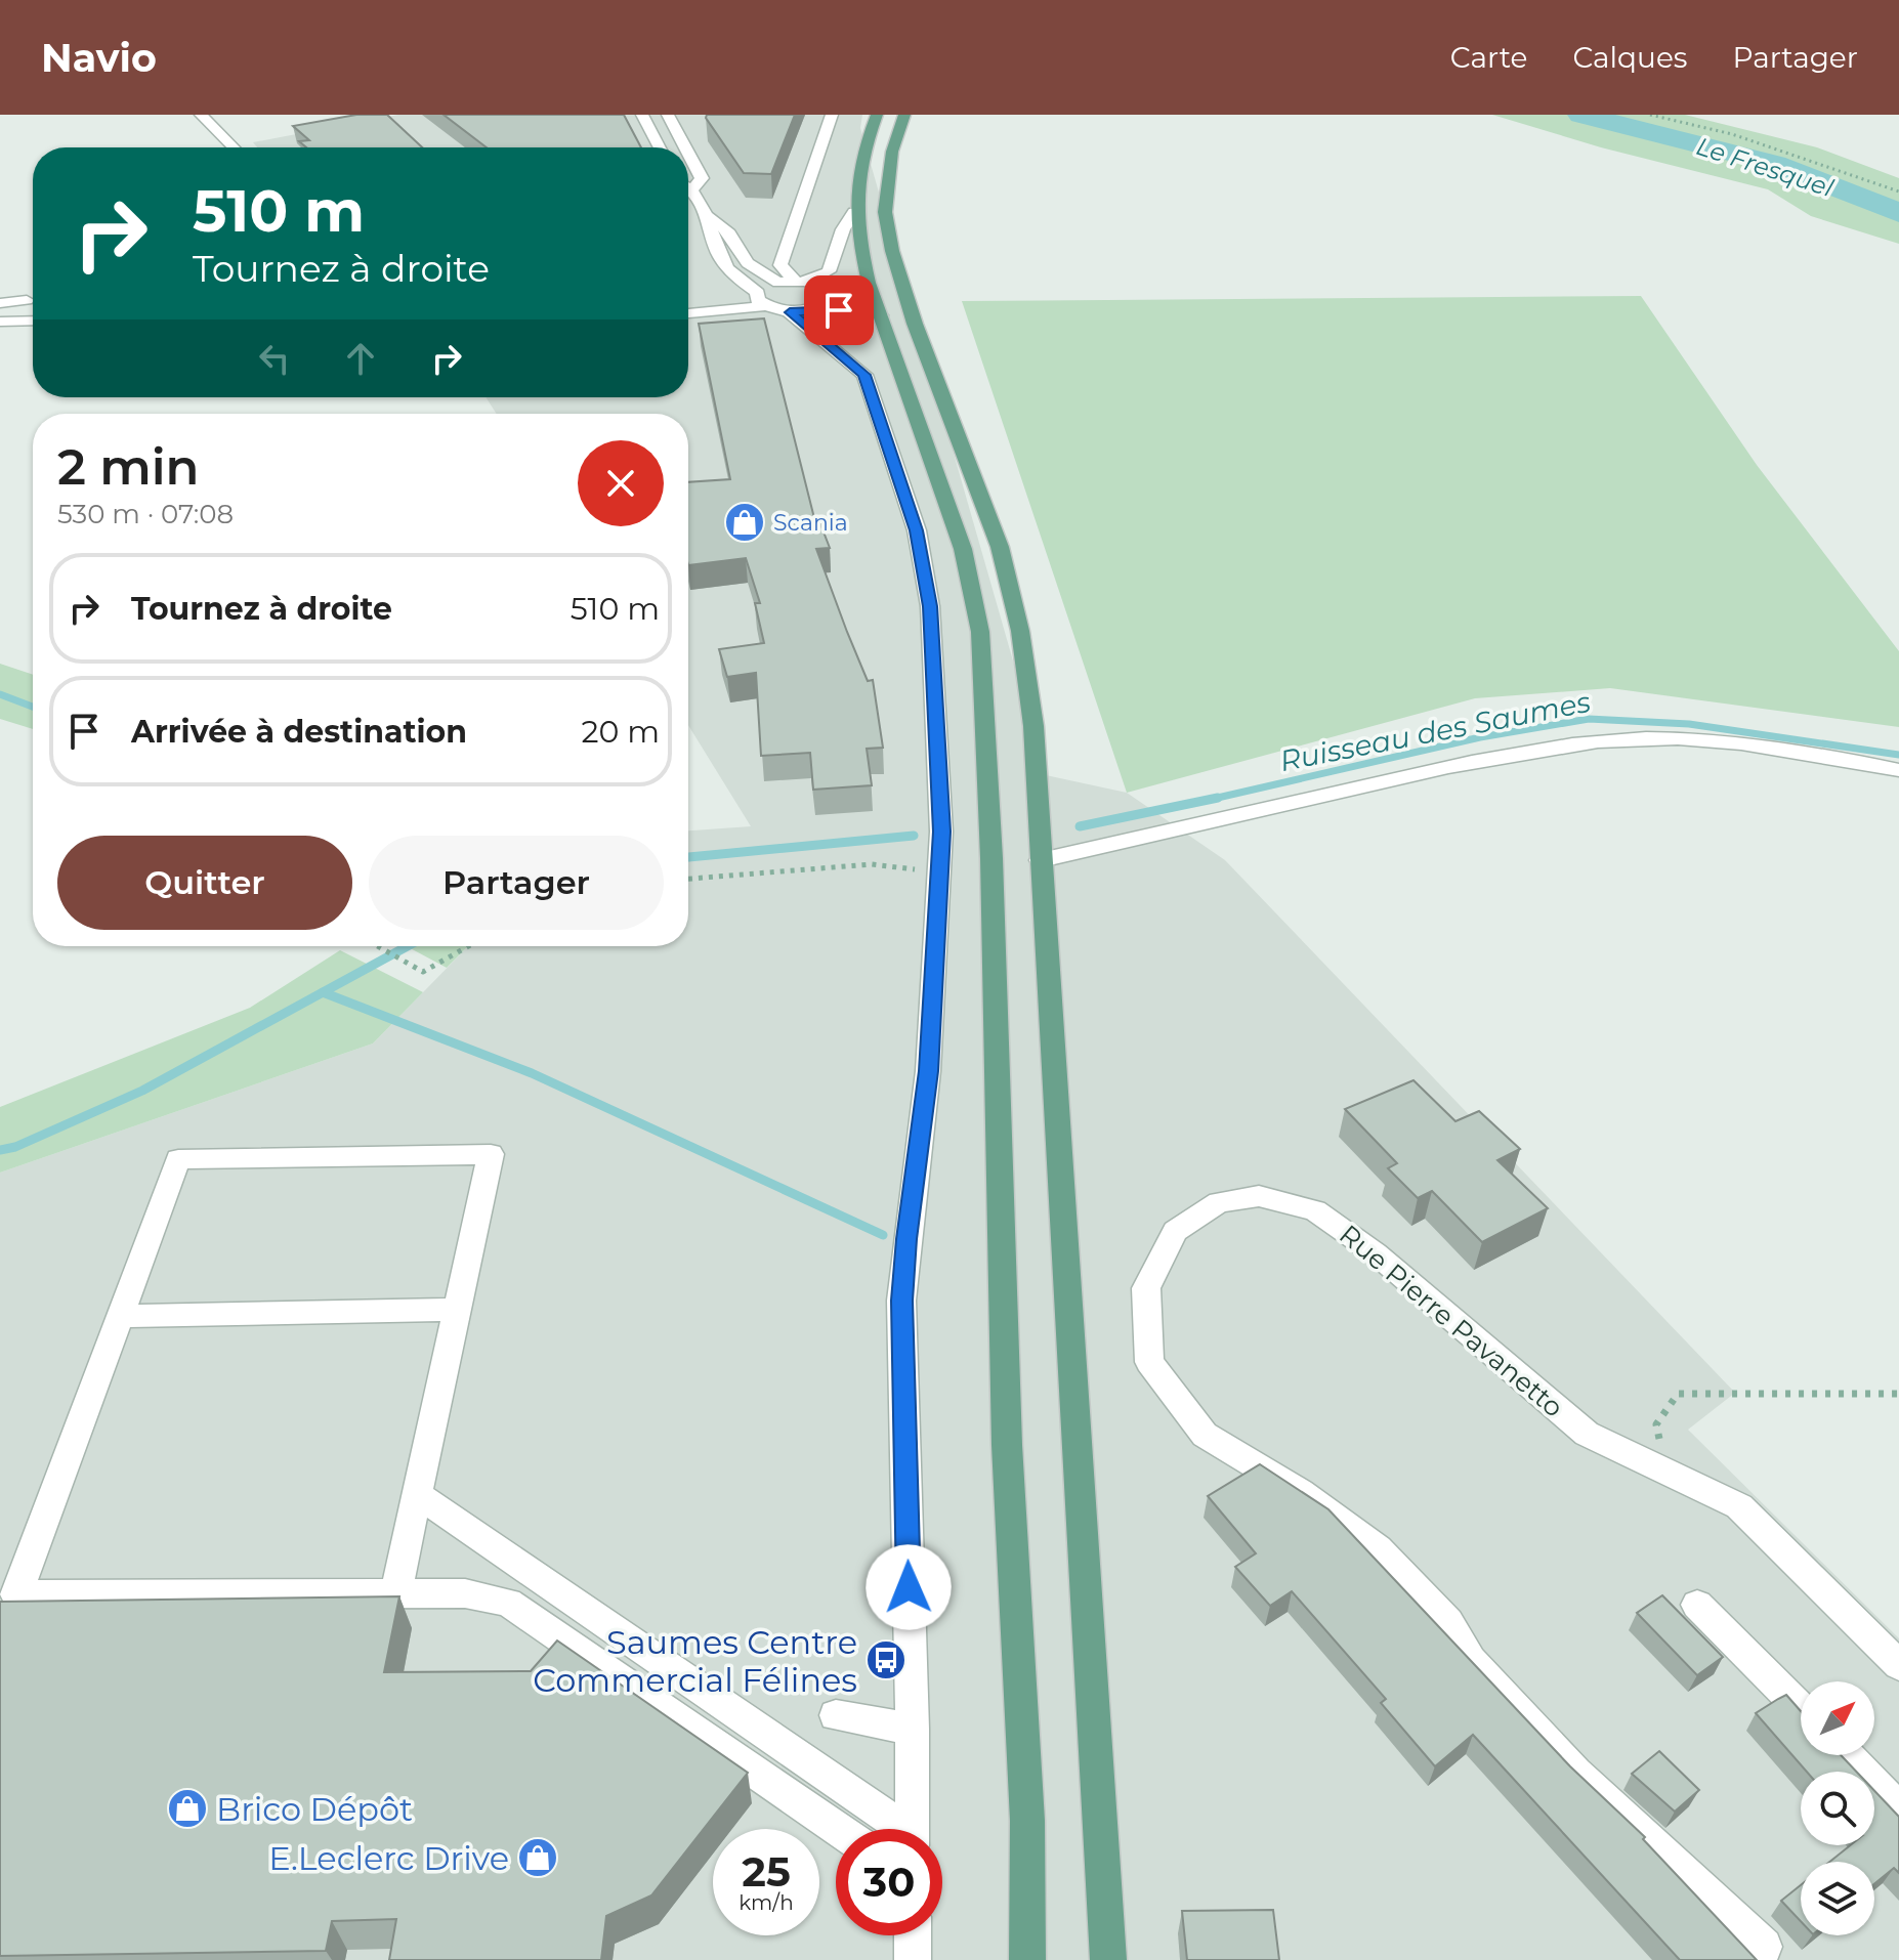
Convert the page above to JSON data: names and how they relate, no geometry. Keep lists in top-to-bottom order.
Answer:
{
  "streets": {
    "street": ["Rue Pierre Pavanetto"]
  },
  "water": ["Le Fresquel", "Ruisseau des Saumes"],
  "places": {
    "shop": ["Scania", "Brico Dépôt", "E.Leclerc Drive"],
    "bus stop": ["Saumes Centre Commercial Félines"]
  },
  "north": "top right",
  "page": {
    "header": "Navio",
    "nav": ["Carte", "Calques", "Partager"],
    "turn": ["510 m", "Tournez à droite"],
    "heading": ["2 min", "530 m · 07:08"],
    "list": [
      {
        "name": "Tournez à droite",
        "value": "510 m"
      },
      {
        "name": "Arrivée à destination",
        "value": "20 m"
      }
    ],
    "buttons": ["Quitter", "Partager"],
    "speed": "25 km/h",
    "limit": "30"
  }
}
